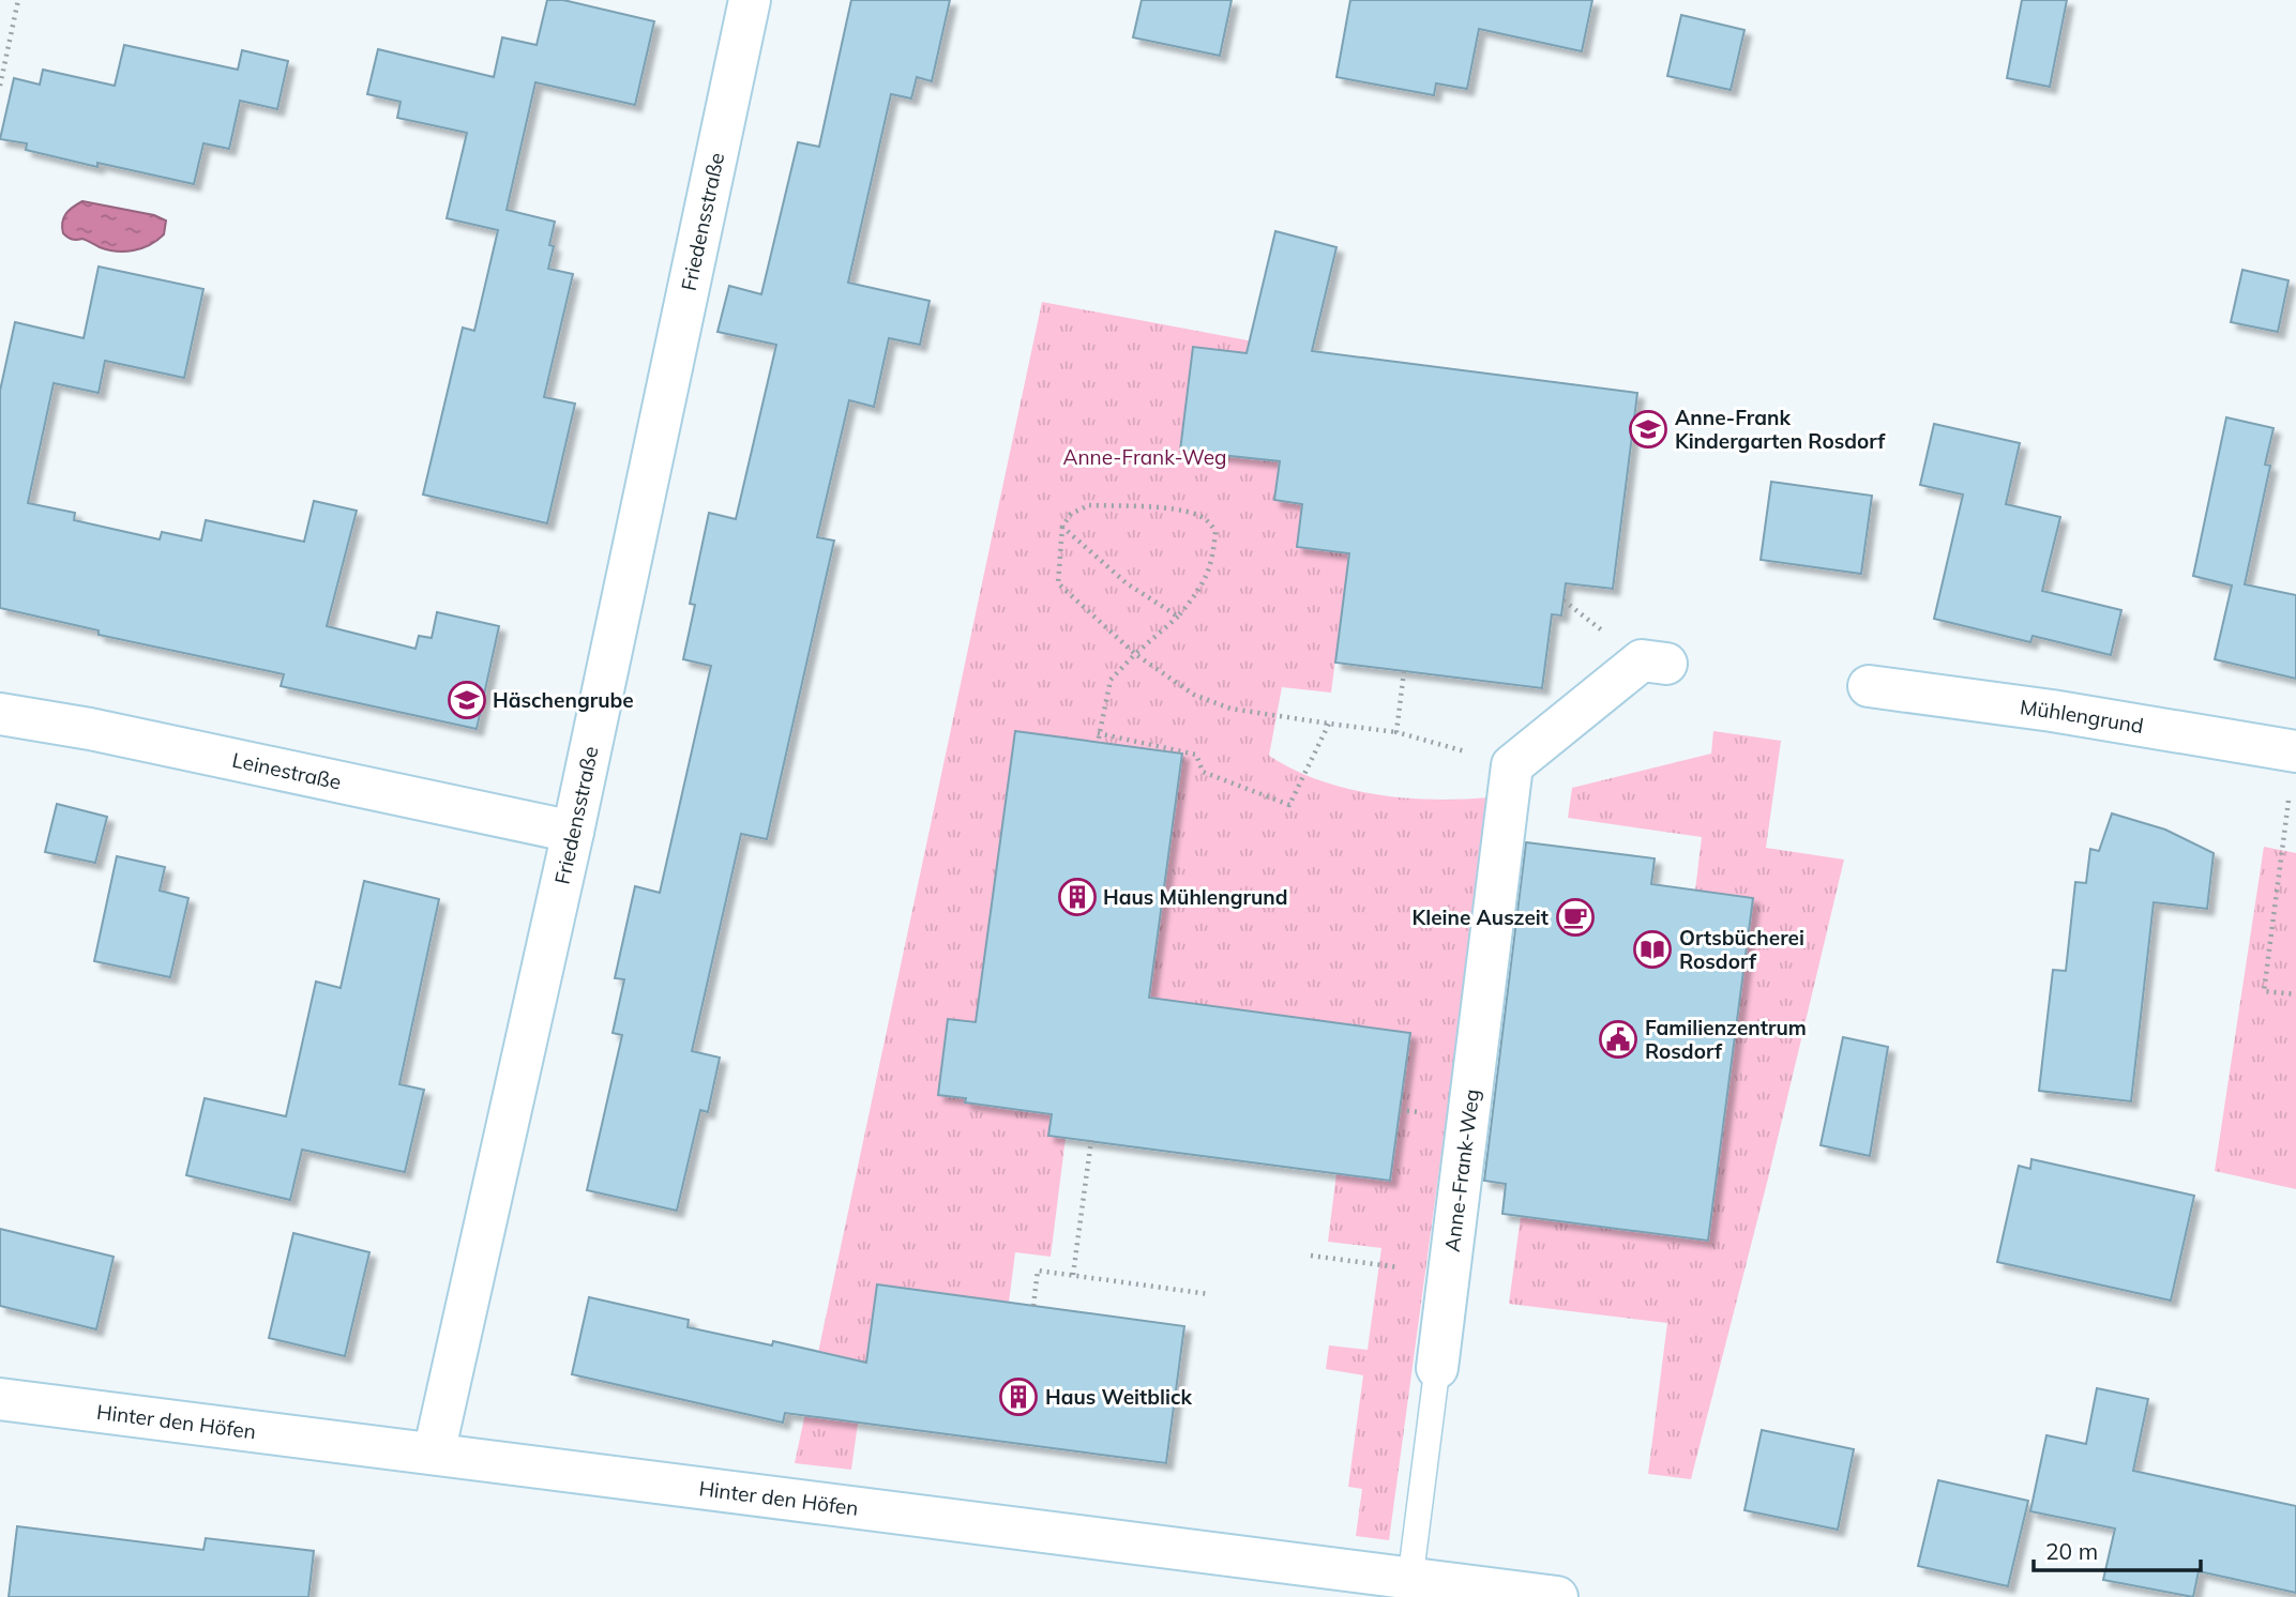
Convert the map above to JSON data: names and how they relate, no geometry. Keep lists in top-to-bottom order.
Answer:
{
  "streets": {
    "street": [
      "Friedensstraße",
      "Mühlengrund",
      "Leinestraße",
      "Anne-Frank-Weg",
      "Hinter den Höfen"
    ]
  },
  "crossings": [
    ["Friedensstraße", "Leinestraße"],
    ["Friedensstraße", "Hinter den Höfen"],
    ["Anne-Frank-Weg", "Hinter den Höfen"]
  ],
  "parks": ["Anne-Frank-Weg"],
  "places": {
    "school or university": ["Anne-Frank Kindergarten Rosdorf", "Häschengrube"],
    "building": ["Haus Mühlengrund", "Haus Weitblick"],
    "cafe": ["Kleine Auszeit"],
    "library": ["Ortsbücherei Rosdorf"],
    "public building": ["Familienzentrum Rosdorf"]
  },
  "scale_bar": "20 m"
}
